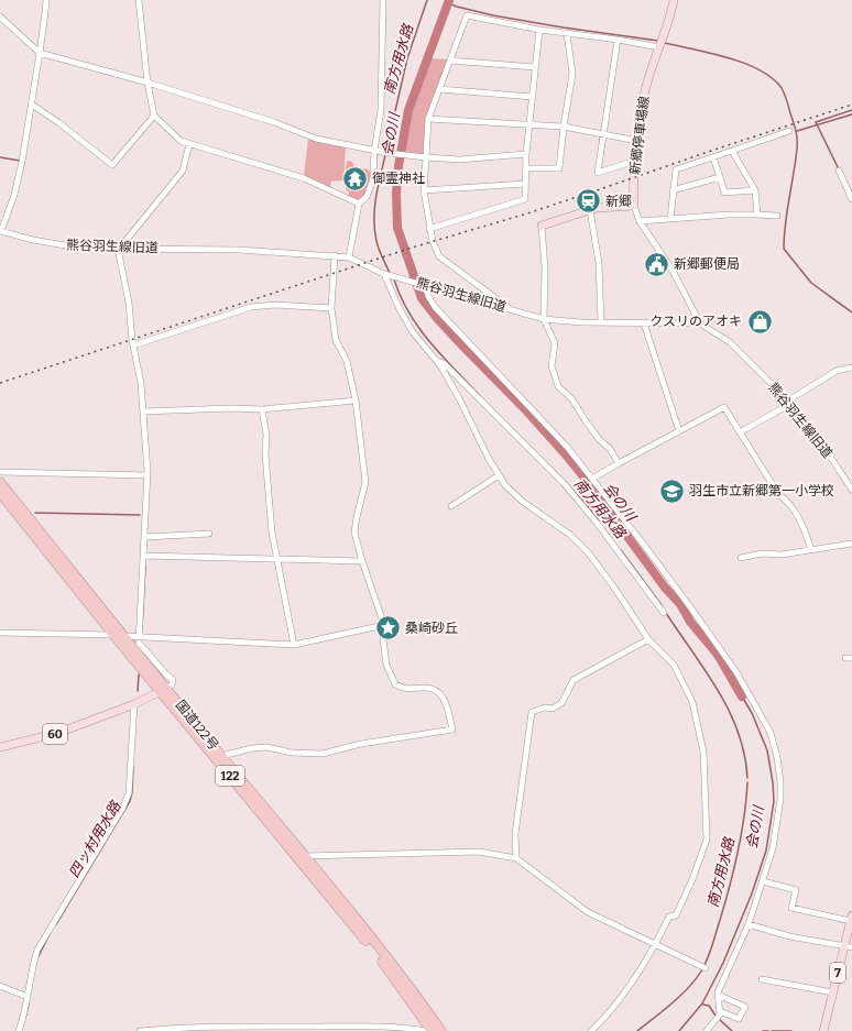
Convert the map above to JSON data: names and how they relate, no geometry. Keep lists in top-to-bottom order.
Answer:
{
  "streets": {
    "highway": ["国道122号", "122"],
    "main road": ["新郷停車場線", "60", "7"],
    "street": ["熊谷羽生線旧道"]
  },
  "crossings": [
    ["国道122号", "60"]
  ],
  "water": ["南方用水路", "会の川", "四ッ村用水路"],
  "places": {
    "temple": ["御霊神社"],
    "station": ["新郷"],
    "public building": ["新郷郵便局"],
    "shop": ["クスリのアオキ"],
    "school or university": ["羽生市立新郷第一小学校"],
    "place": ["桑崎砂丘"]
  }
}
